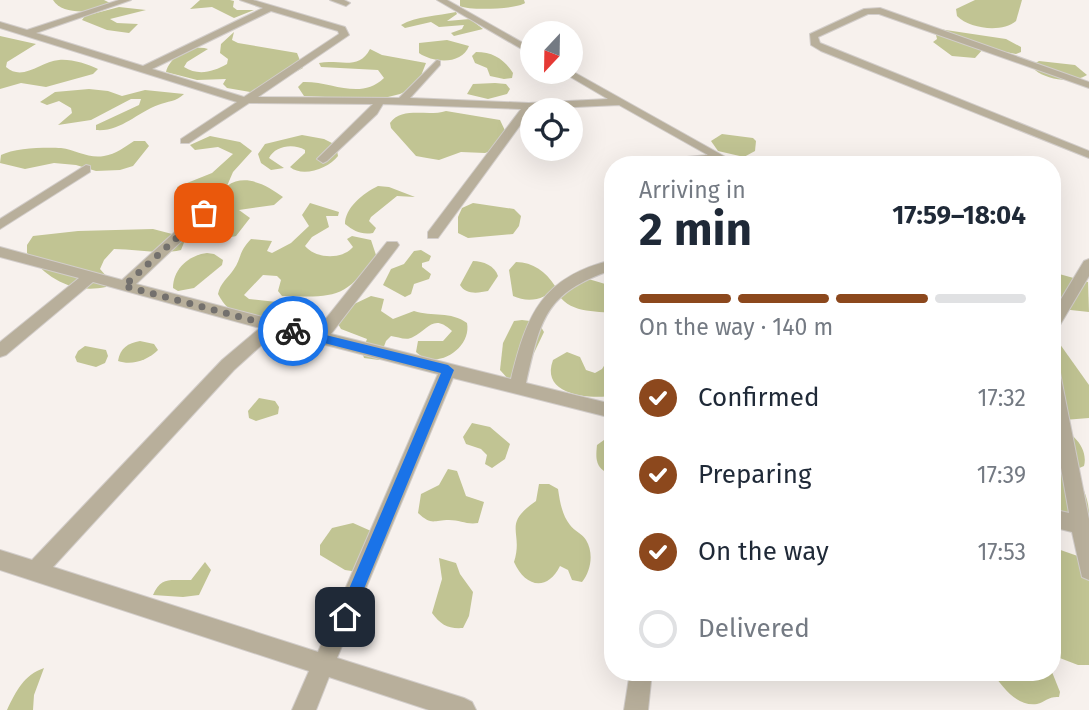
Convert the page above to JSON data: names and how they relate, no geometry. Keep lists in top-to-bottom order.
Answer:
{
  "north": "bottom",
  "page": {
    "heading": ["2 min", "Arriving in", "17:59–18:04"],
    "bar": "On the way · 140 m",
    "list": [
      ["Confirmed", "17:32"],
      ["Preparing", "17:39"],
      ["On the way", "17:53"],
      "Delivered"
    ]
  }
}
